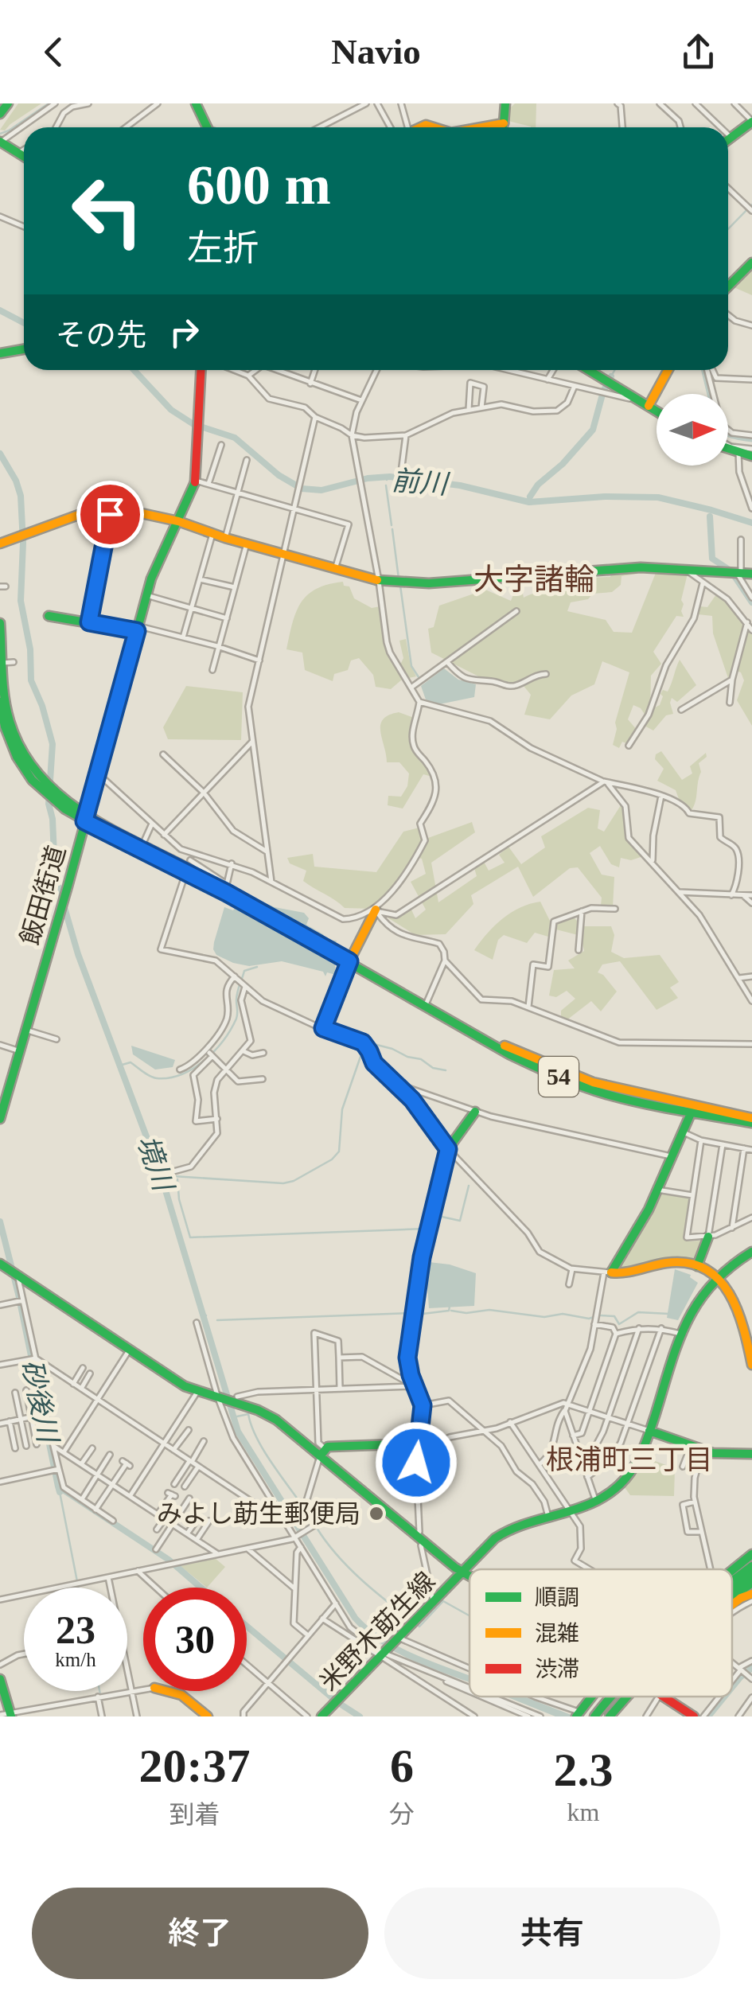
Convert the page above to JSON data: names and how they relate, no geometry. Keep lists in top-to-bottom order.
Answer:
{
  "streets": {
    "main road": ["飯田街道", "54", "米野木莇生線"]
  },
  "crossings": [
    ["飯田街道", "54"]
  ],
  "districts": ["大字諸輪", "根浦町三丁目"],
  "water": ["前川", "境川", "砂後川"],
  "places": ["みよし莇生郵便局"],
  "legend": ["順調", "混雑", "渋滞"],
  "north": "right",
  "page": {
    "header": "Navio",
    "turn": ["600 m", "左折"],
    "then": "その先",
    "speed": "23 km/h",
    "limit": "30",
    "eta": [
      "20:37",
      "到着",
      "6",
      "分",
      "2.3",
      "km"
    ],
    "buttons": ["終了", "共有"]
  }
}
